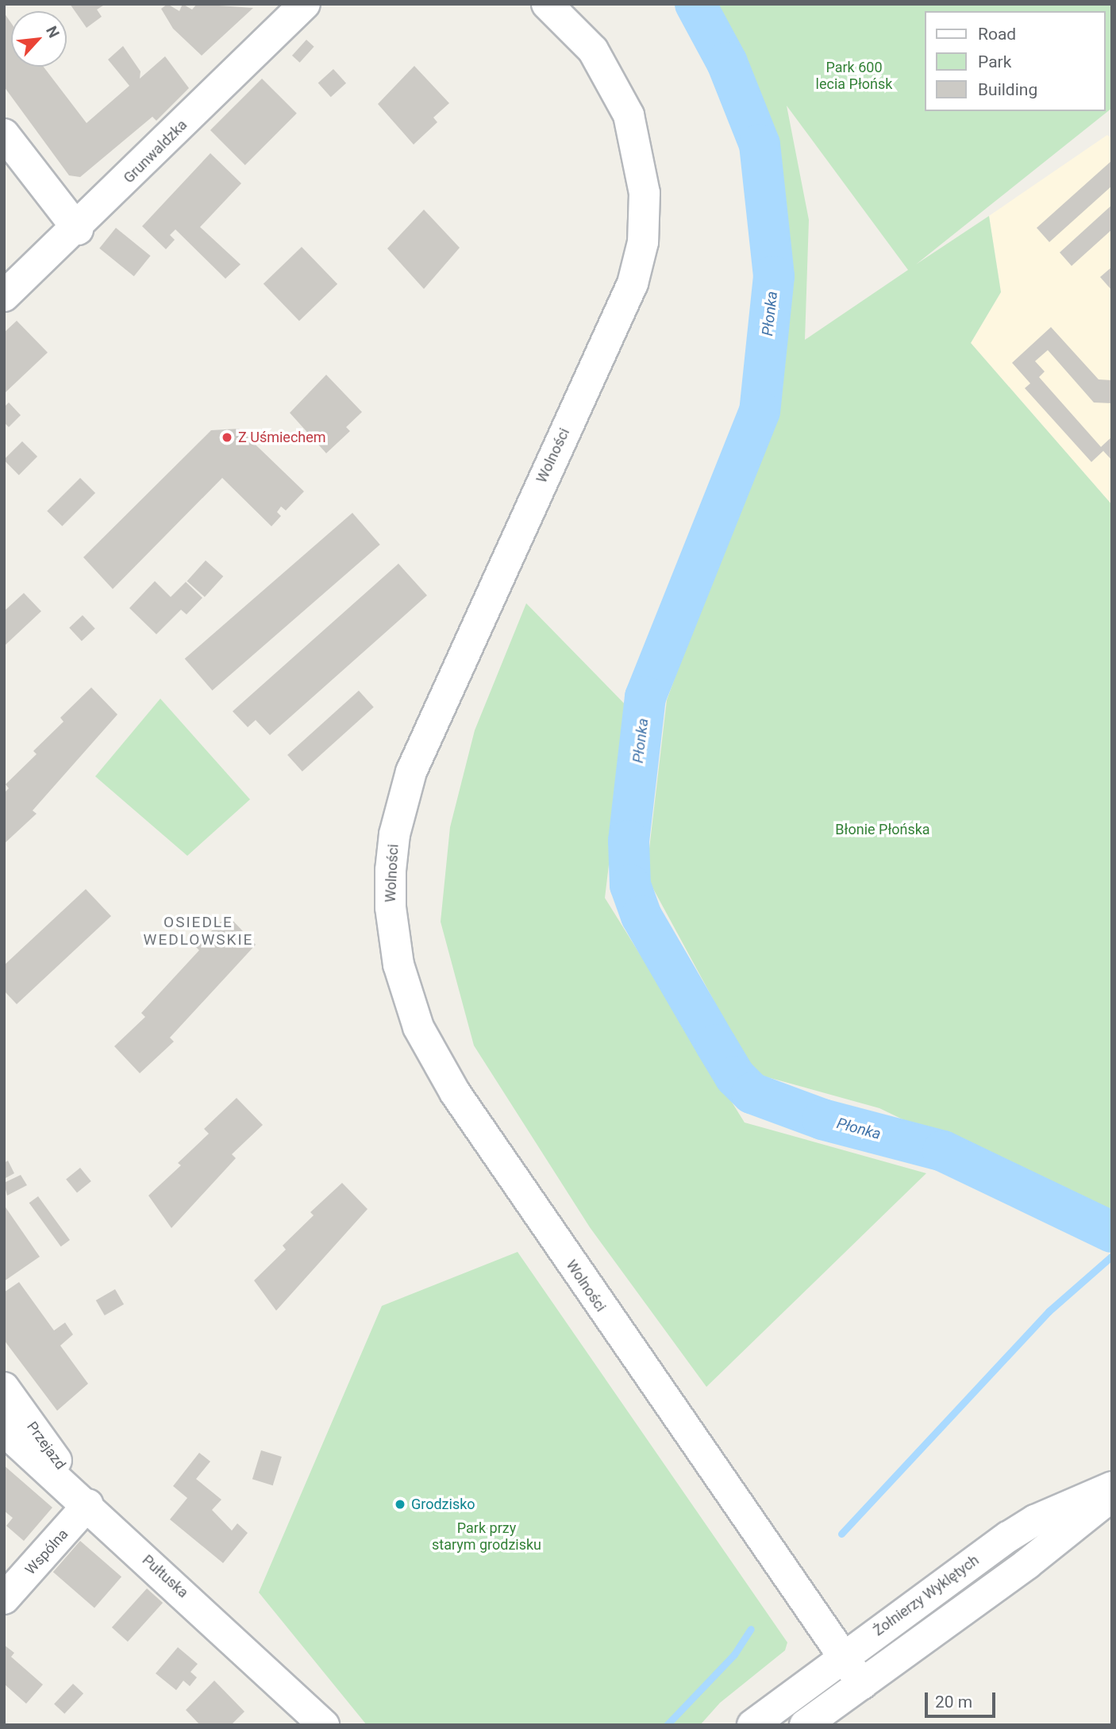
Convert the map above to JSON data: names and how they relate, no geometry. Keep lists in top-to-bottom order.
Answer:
{
  "streets": {
    "street": [
      "Grunwaldzka",
      "Wolności",
      "Przejazd",
      "Wspólna",
      "Pułtuska",
      "Żołnierzy Wyklętych"
    ]
  },
  "crossings": [
    ["Wolności", "Żołnierzy Wyklętych"],
    ["Przejazd", "Wspólna"],
    ["Przejazd", "Pułtuska"],
    ["Wspólna", "Pułtuska"]
  ],
  "districts": ["OSIEDLE WEDLOWSKIE"],
  "water": ["Płonka"],
  "parks": ["Park 600 lecia Płońsk", "Błonie Płońska", "Park przy starym grodzisku"],
  "places": ["Z Uśmiechem", "Grodzisko"],
  "legend": ["Road", "Park", "Building"],
  "scale_bar": "20 m",
  "north": "top right"
}
